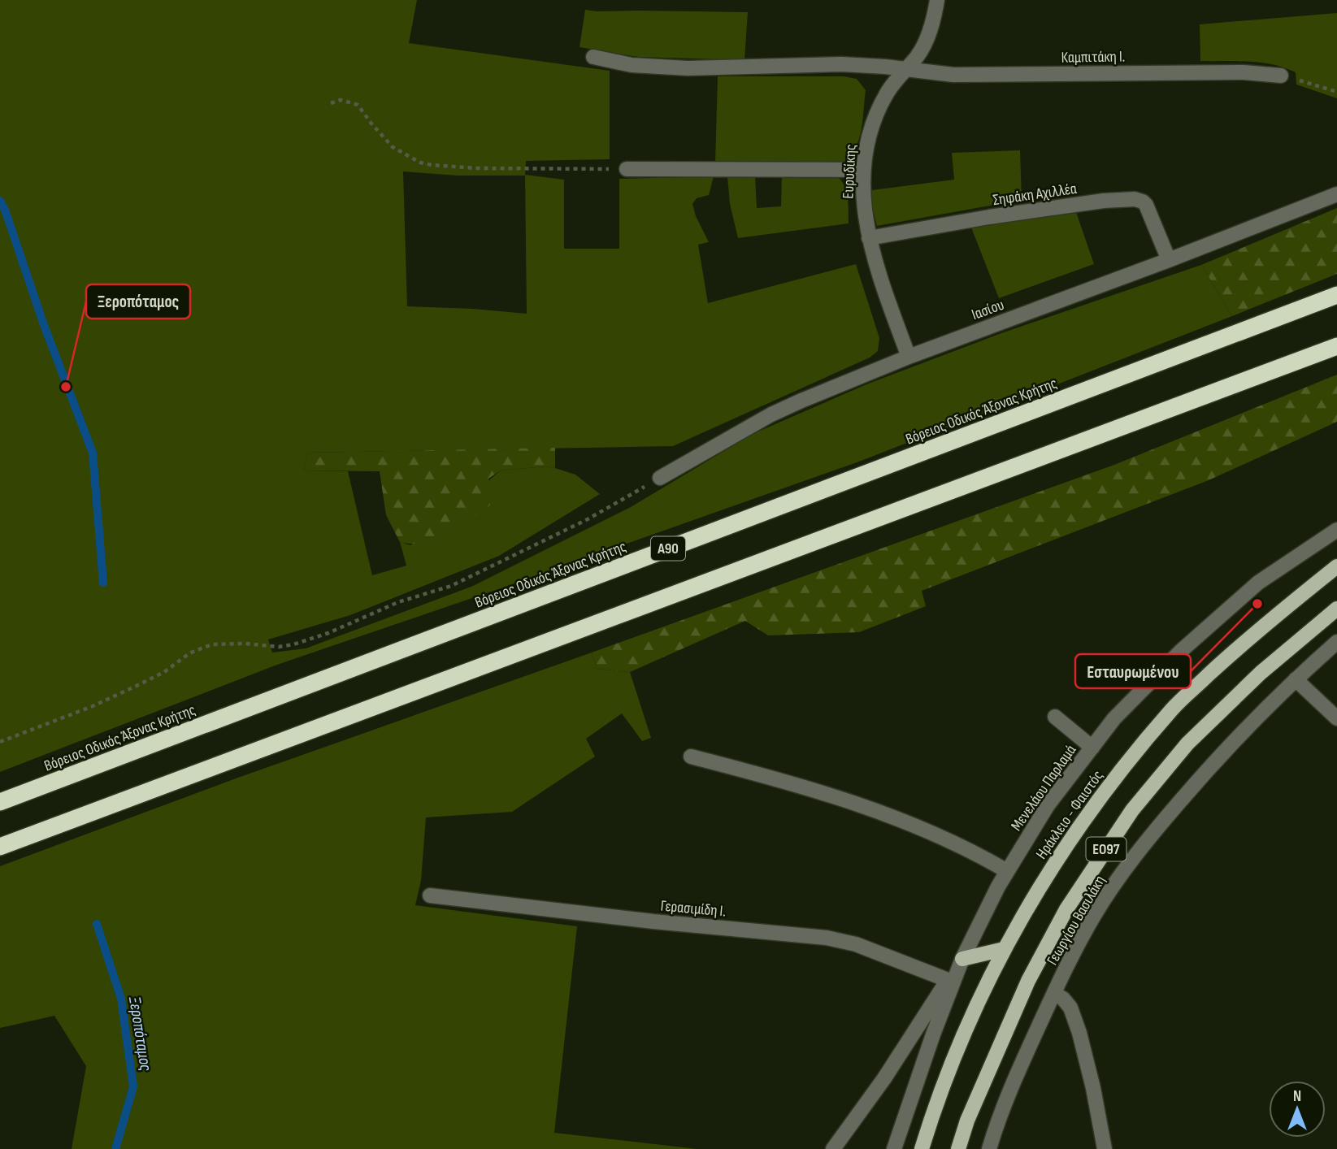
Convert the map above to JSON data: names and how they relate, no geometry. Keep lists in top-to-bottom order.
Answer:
{
  "streets": {
    "highway": ["Βόρειος Οδικός Άξονας Κρήτης", "Α90"],
    "main road": ["Ηράκλειο - Φαιστός", "ΕΟ97"],
    "street": [
      "Καμπιτάκη Ι.",
      "Ευρυδίκης",
      "Σηφάκη Αχιλλέα",
      "Ιασίου",
      "Μενελάου Παρλαμά",
      "Γερασιμίδη Ι.",
      "Γεωργίου Βασιλάκη"
    ]
  },
  "crossings": [
    ["Καμπιτάκη Ι.", "Ευρυδίκης"],
    ["Ευρυδίκης", "Σηφάκη Αχιλλέα"],
    ["Ευρυδίκης", "Ιασίου"],
    ["Σηφάκη Αχιλλέα", "Ιασίου"]
  ],
  "water": ["Ξεροπόταμος"],
  "places": ["Ξεροπόταμος", "Εσταυρωμένου"],
  "north": "top"
}
